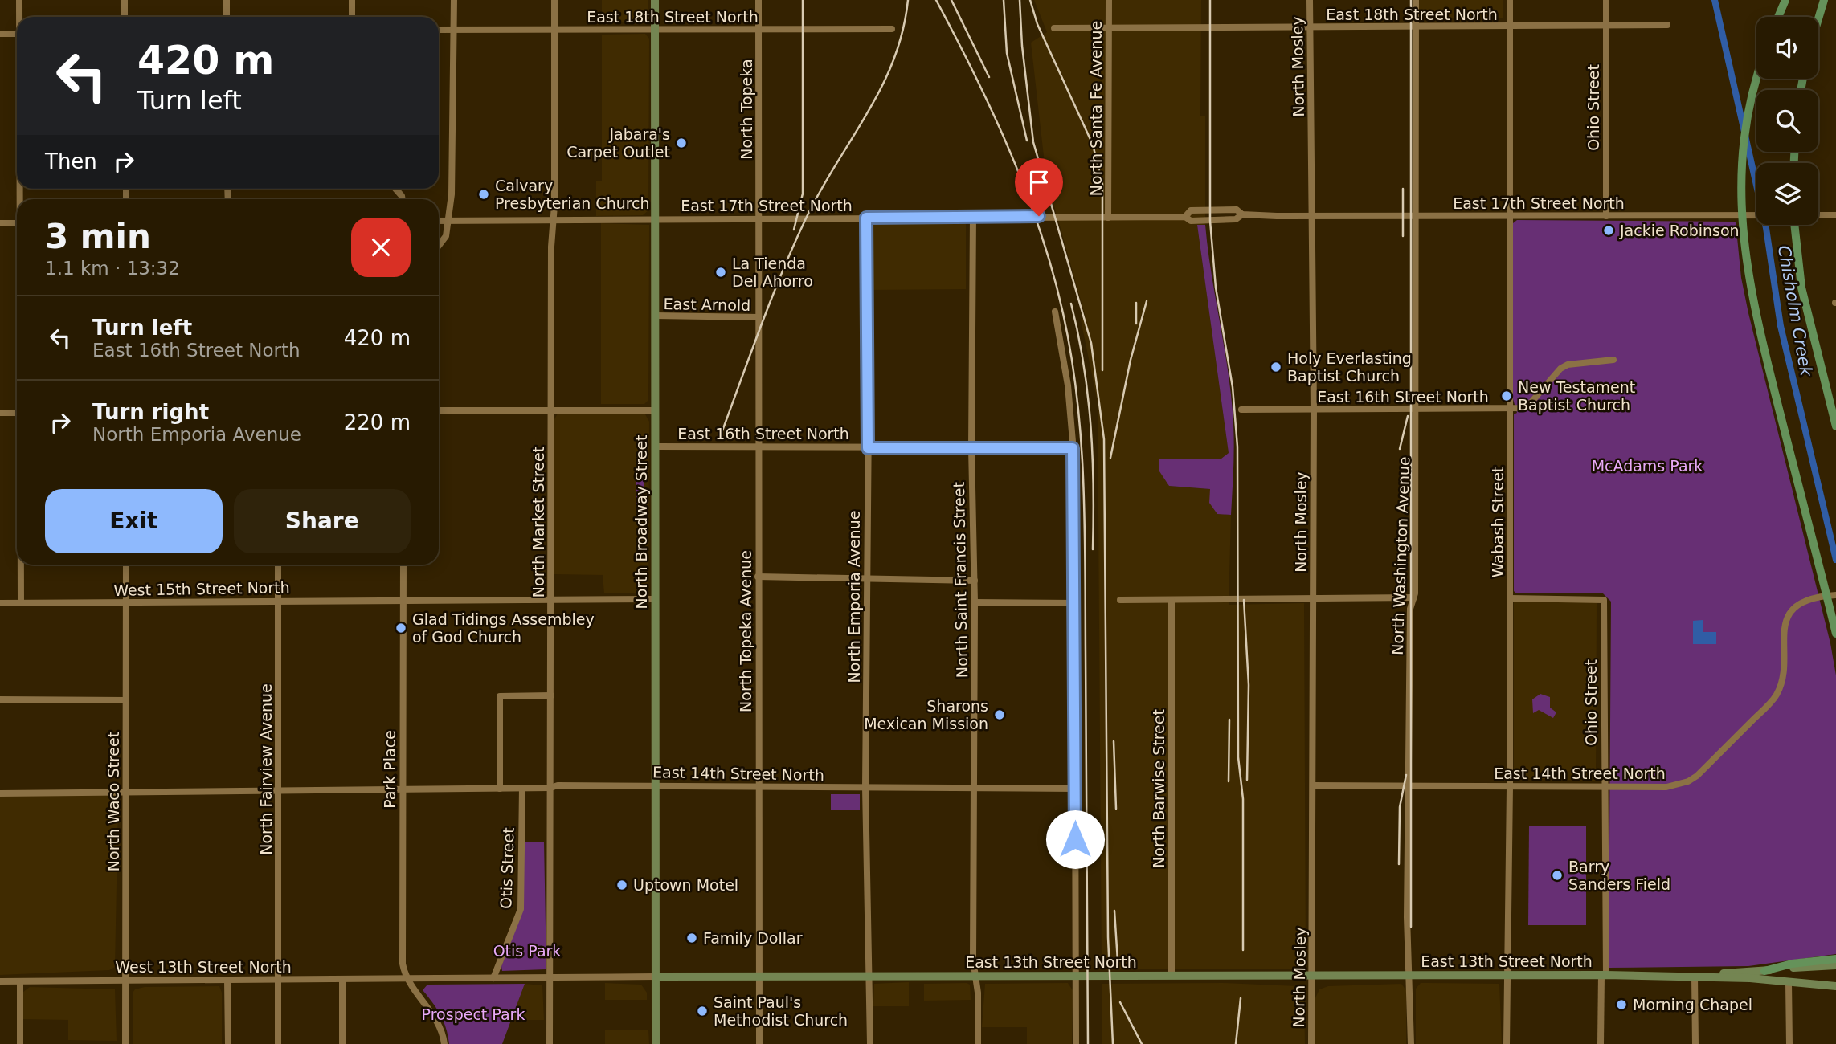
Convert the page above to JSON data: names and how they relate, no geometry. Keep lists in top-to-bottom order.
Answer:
{
  "streets": {
    "main road": ["North Broadway Street", "East 13th Street North"],
    "street": [
      "East 18th Street North",
      "North Mosley",
      "Ohio Street",
      "North Santa Fe Avenue",
      "North Topeka",
      "East 17th Street North",
      "East Arnold",
      "East 16th Street North",
      "North Market Street",
      "Wabash Street",
      "North Washington Avenue",
      "North Saint Francis Street",
      "West 15th Street North",
      "North Emporia Avenue",
      "North Topeka Avenue",
      "North Fairview Avenue",
      "Park Place",
      "East 14th Street North",
      "North Barwise Street",
      "North Waco Street",
      "Otis Street",
      "West 13th Street North"
    ]
  },
  "crossings": [
    ["East 18th Street North", "North Mosley"],
    ["East 18th Street North", "Ohio Street"],
    ["East 18th Street North", "North Santa Fe Avenue"],
    ["East 18th Street North", "North Topeka"],
    ["East 18th Street North", "North Market Street"],
    ["East 18th Street North", "North Broadway Street"],
    ["East 18th Street North", "Wabash Street"],
    ["East 18th Street North", "North Washington Avenue"],
    ["North Mosley", "East 17th Street North"],
    ["North Mosley", "East 16th Street North"],
    ["North Mosley", "East 14th Street North"],
    ["North Mosley", "East 13th Street North"],
    ["Ohio Street", "East 17th Street North"],
    ["Ohio Street", "Wabash Street"],
    ["Ohio Street", "East 14th Street North"],
    ["Ohio Street", "East 13th Street North"],
    ["North Santa Fe Avenue", "East 17th Street North"],
    ["North Topeka", "East 17th Street North"],
    ["North Topeka", "North Topeka Avenue"],
    ["East 17th Street North", "North Market Street"],
    ["East 17th Street North", "North Broadway Street"],
    ["East 17th Street North", "Wabash Street"],
    ["East 17th Street North", "North Washington Avenue"],
    ["East 17th Street North", "North Saint Francis Street"],
    ["East 17th Street North", "North Emporia Avenue"],
    ["East 17th Street North", "North Topeka Avenue"],
    ["East Arnold", "North Broadway Street"],
    ["East Arnold", "North Topeka Avenue"],
    ["East 16th Street North", "North Broadway Street"],
    ["East 16th Street North", "Wabash Street"],
    ["East 16th Street North", "North Washington Avenue"],
    ["East 16th Street North", "North Saint Francis Street"],
    ["East 16th Street North", "North Emporia Avenue"],
    ["East 16th Street North", "North Topeka Avenue"],
    ["North Market Street", "West 15th Street North"],
    ["North Market Street", "East 14th Street North"],
    ["North Market Street", "East 13th Street North"],
    ["North Broadway Street", "West 15th Street North"],
    ["North Broadway Street", "East 14th Street North"],
    ["North Broadway Street", "East 13th Street North"],
    ["Wabash Street", "East 14th Street North"],
    ["Wabash Street", "East 13th Street North"],
    ["North Washington Avenue", "East 14th Street North"],
    ["North Washington Avenue", "East 13th Street North"],
    ["North Saint Francis Street", "East 14th Street North"],
    ["North Saint Francis Street", "East 13th Street North"],
    ["West 15th Street North", "North Fairview Avenue"],
    ["West 15th Street North", "Park Place"],
    ["West 15th Street North", "North Waco Street"],
    ["North Emporia Avenue", "East 14th Street North"],
    ["North Emporia Avenue", "East 13th Street North"],
    ["North Topeka Avenue", "East 14th Street North"],
    ["North Topeka Avenue", "East 13th Street North"],
    ["North Fairview Avenue", "East 14th Street North"],
    ["North Fairview Avenue", "West 13th Street North"],
    ["Park Place", "East 14th Street North"],
    ["Park Place", "East 13th Street North"],
    ["Park Place", "West 13th Street North"],
    ["East 14th Street North", "North Waco Street"],
    ["East 14th Street North", "Otis Street"],
    ["North Barwise Street", "East 13th Street North"],
    ["North Waco Street", "West 13th Street North"],
    ["Otis Street", "East 13th Street North"],
    ["East 13th Street North", "West 13th Street North"]
  ],
  "water": ["Chisholm Creek"],
  "parks": ["McAdams Park", "Otis Park", "Prospect Park"],
  "places": [
    "Jabara's Carpet Outlet",
    "Calvary Presbyterian Church",
    "Jackie Robinson",
    "La Tienda Del Ahorro",
    "Holy Everlasting Baptist Church",
    "New Testament Baptist Church",
    "Glad Tidings Assembley of God Church",
    "Sharons Mexican Mission",
    "Barry Sanders Field",
    "Uptown Motel",
    "Family Dollar",
    "Morning Chapel",
    "Saint Paul's Methodist Church"
  ],
  "page": {
    "turn": ["420 m", "Turn left"],
    "then": "Then",
    "heading": ["3 min", "1.1 km · 13:32"],
    "list": [
      {
        "name": "Turn left",
        "note": "East 16th Street North",
        "value": "420 m"
      },
      {
        "name": "Turn right",
        "note": "North Emporia Avenue",
        "value": "220 m"
      }
    ],
    "buttons": ["Exit", "Share"]
  }
}
